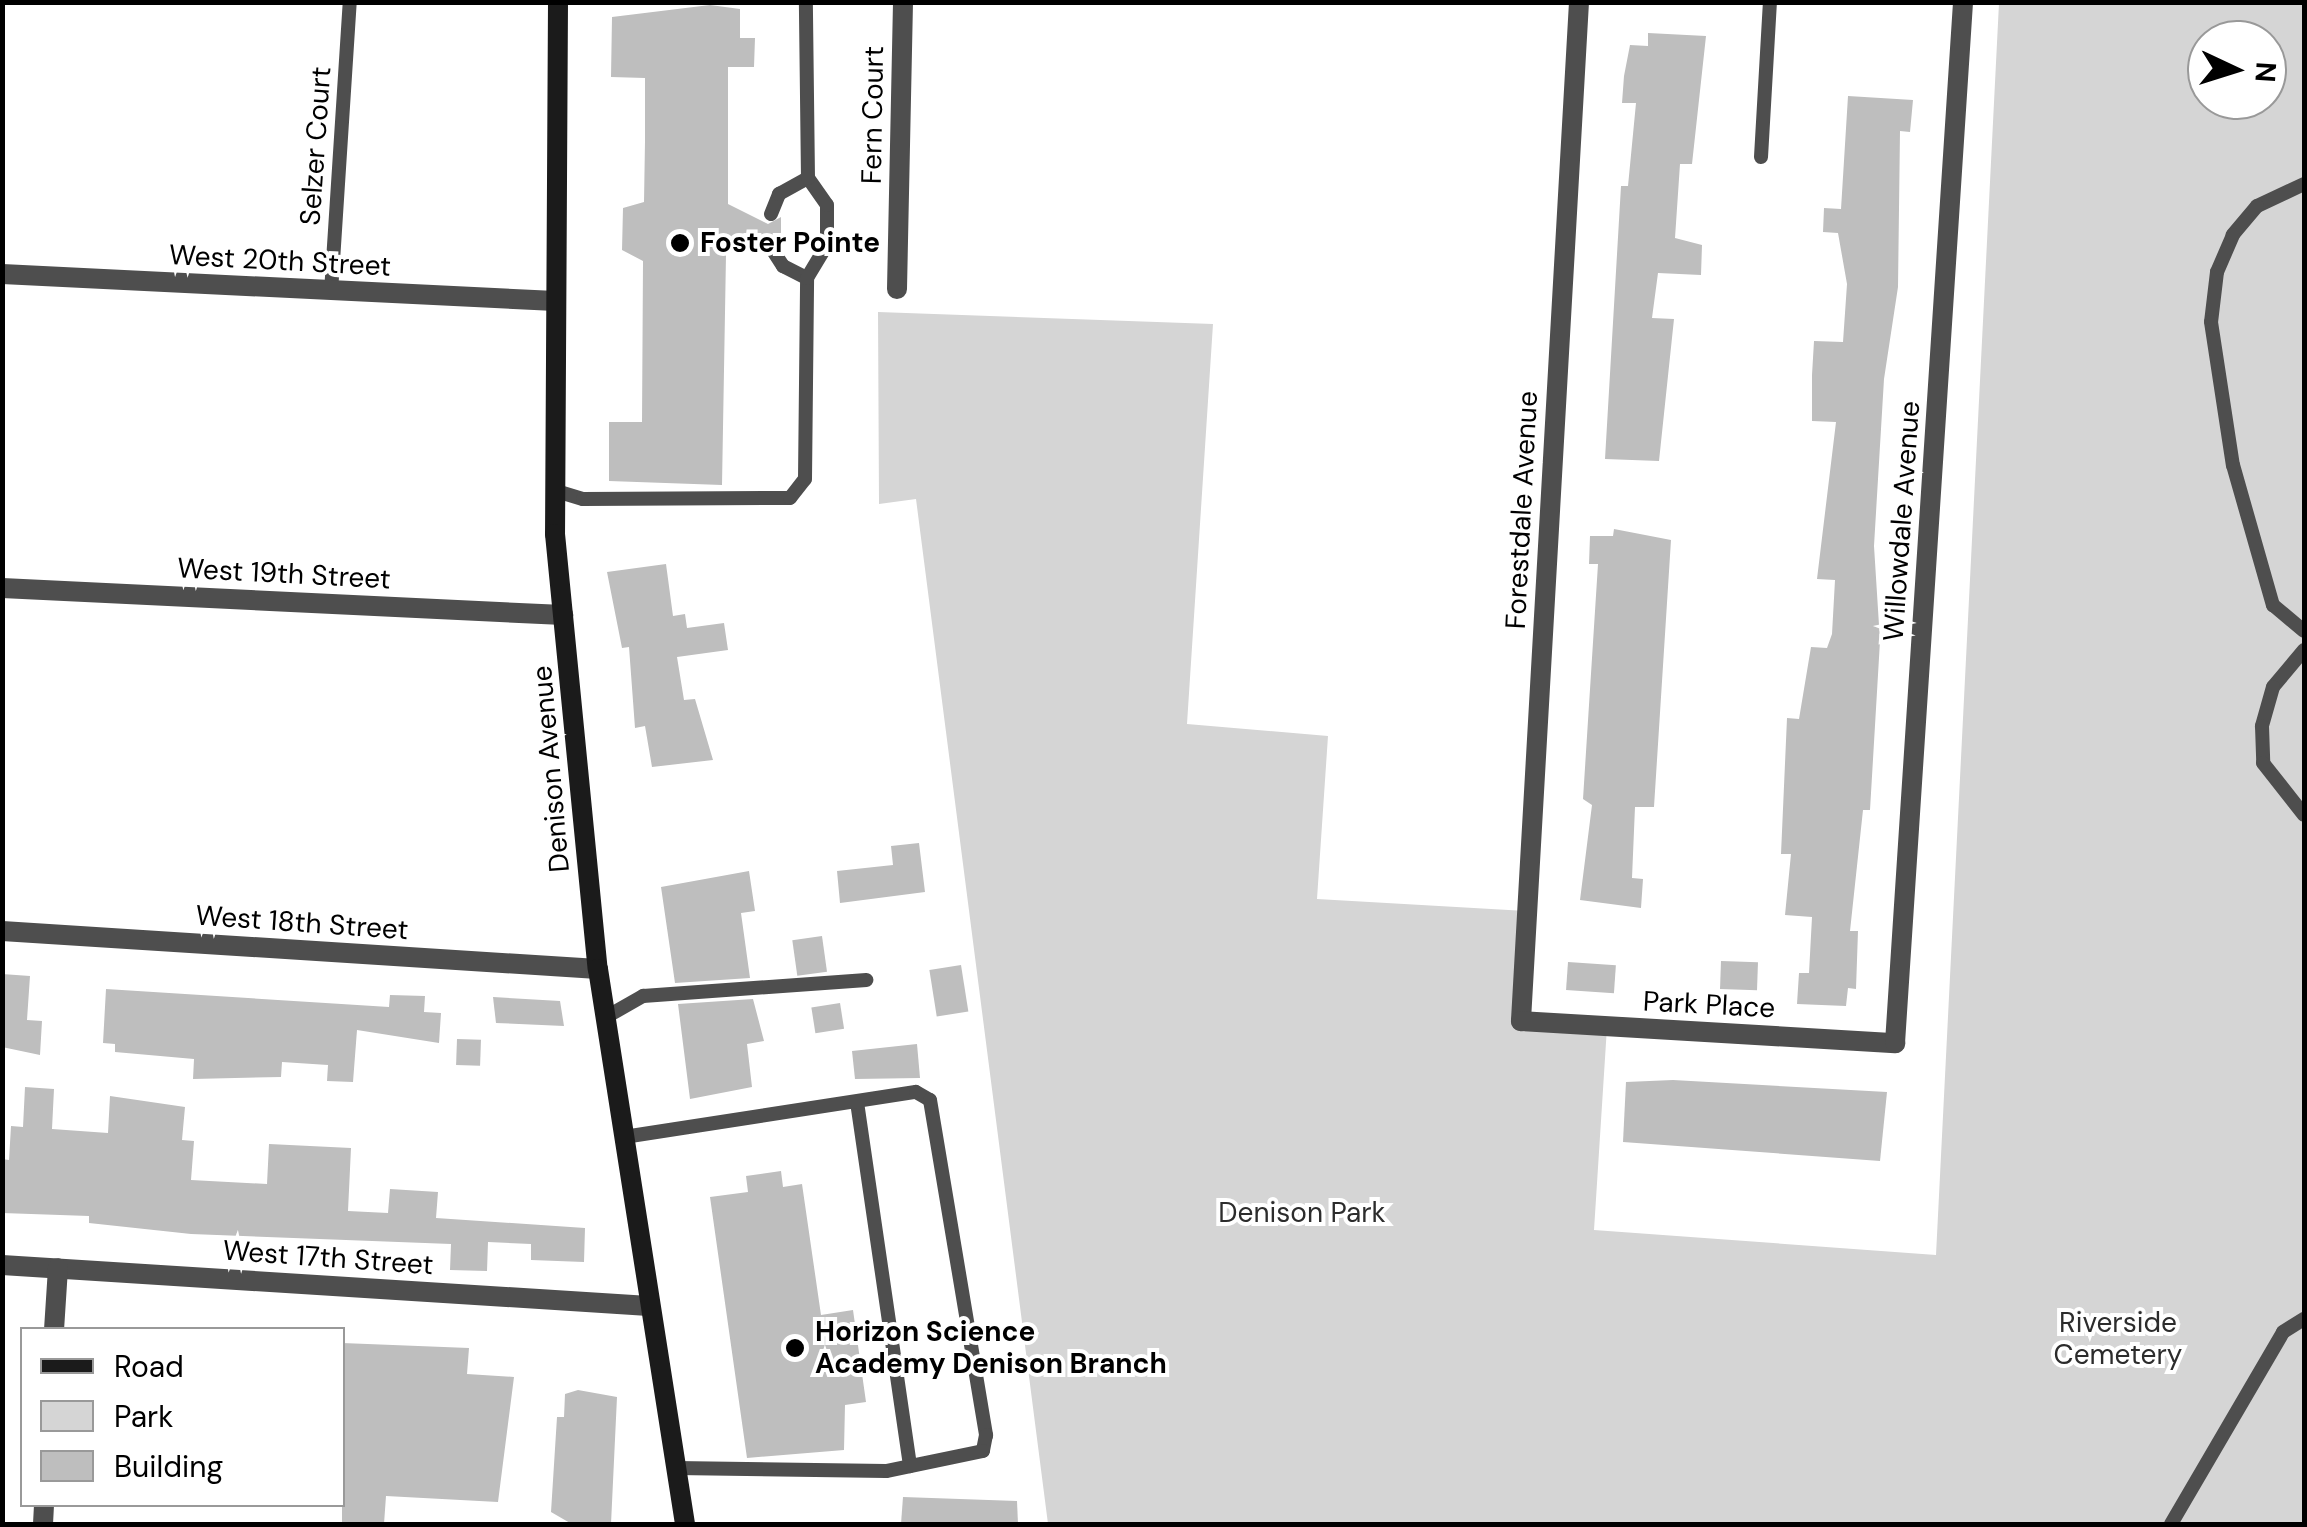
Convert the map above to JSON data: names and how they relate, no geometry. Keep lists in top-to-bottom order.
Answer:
{
  "streets": {
    "main road": ["Denison Avenue"],
    "street": [
      "Fern Court",
      "West 20th Street",
      "Forestdale Avenue",
      "Willowdale Avenue",
      "West 19th Street",
      "West 18th Street",
      "Park Place",
      "West 17th Street"
    ],
    "lane": ["Selzer Court"]
  },
  "crossings": [
    ["Selzer Court", "West 20th Street"],
    ["West 20th Street", "Denison Avenue"],
    ["Forestdale Avenue", "Park Place"],
    ["Willowdale Avenue", "Park Place"],
    ["West 19th Street", "Denison Avenue"],
    ["Denison Avenue", "West 18th Street"],
    ["Denison Avenue", "West 17th Street"]
  ],
  "parks": ["Denison Park", "Riverside Cemetery"],
  "places": ["Foster Pointe", "Horizon Science Academy Denison Branch"],
  "legend": ["Road", "Park", "Building"],
  "north": "right"
}
